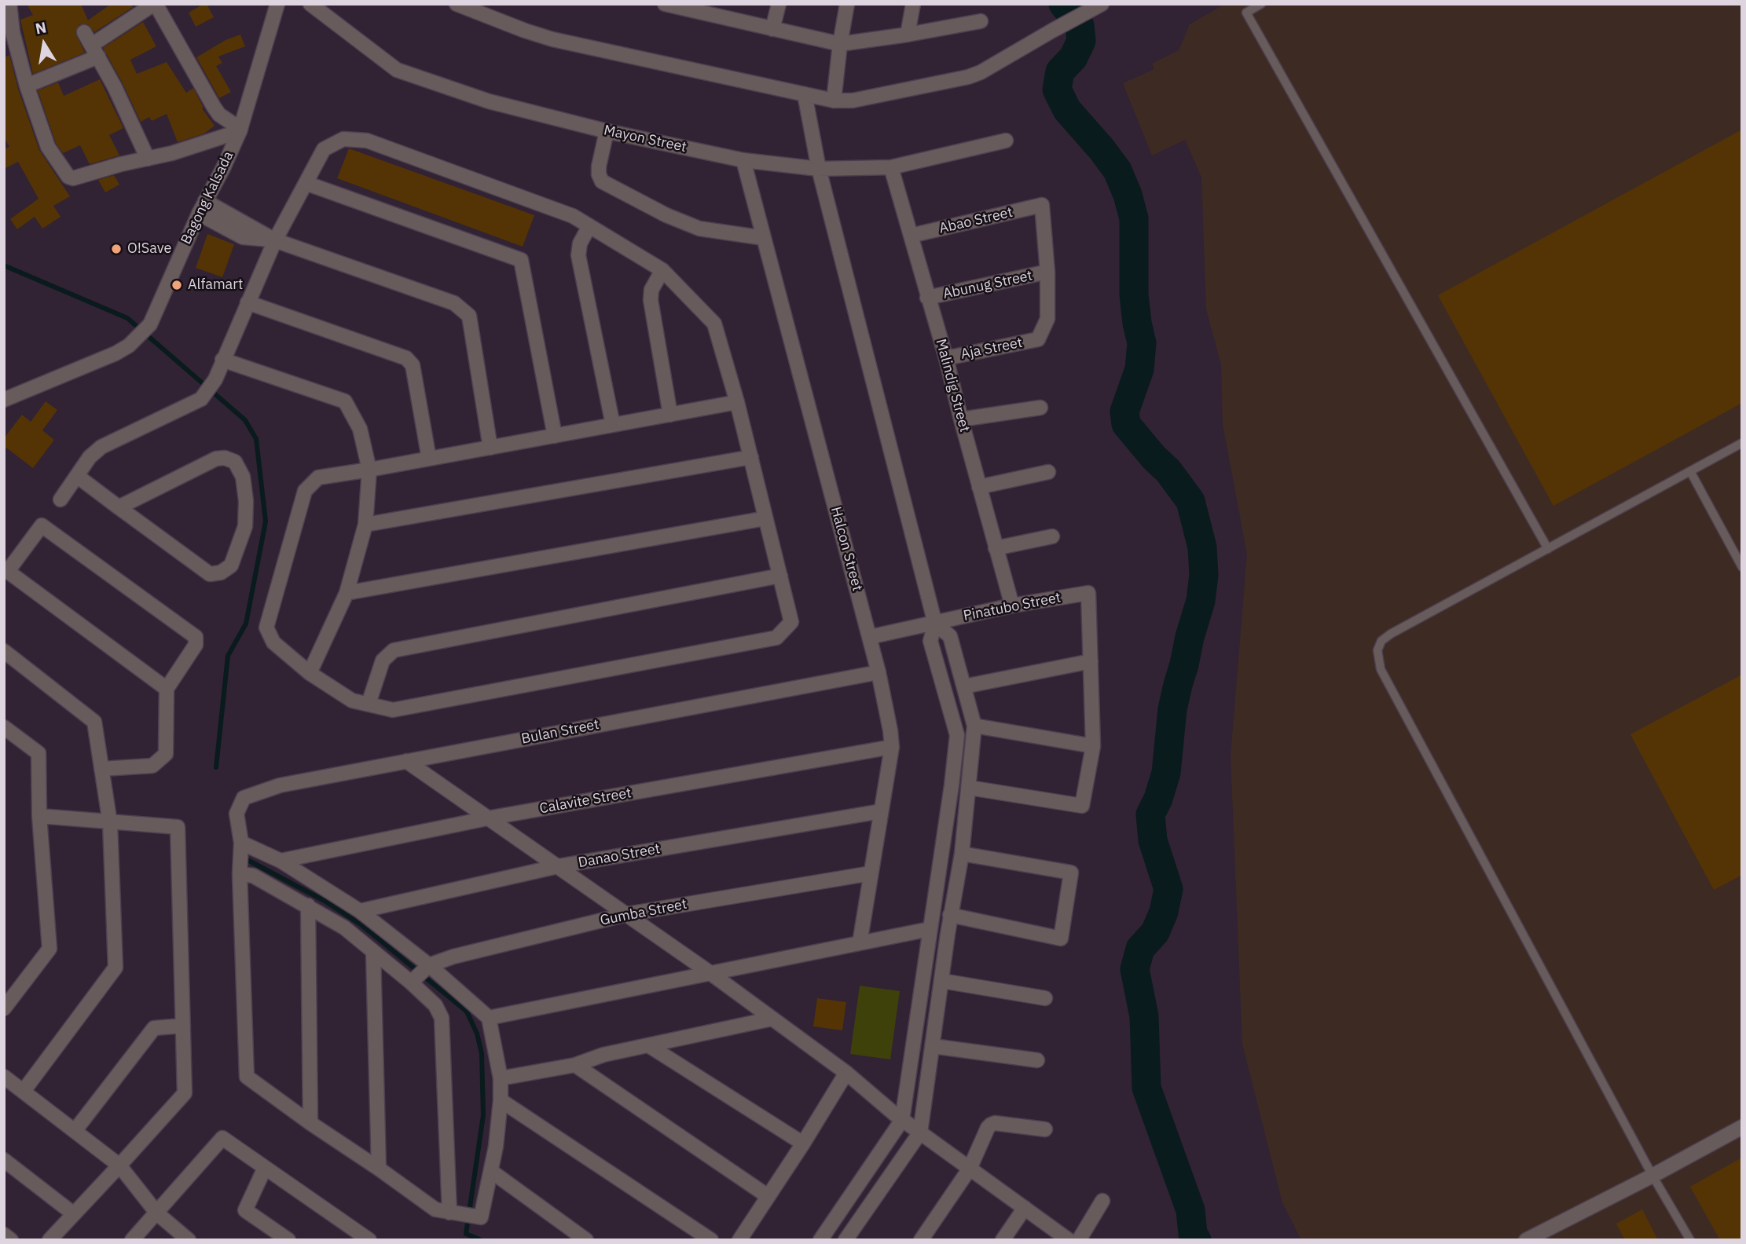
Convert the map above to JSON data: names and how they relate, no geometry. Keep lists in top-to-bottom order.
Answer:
{
  "streets": {
    "street": [
      "Mayon Street",
      "Bagong Kalsada",
      "Abao Street",
      "Abunug Street",
      "Aja Street",
      "Malindig Street",
      "Halcon Street",
      "Pinatubo Street",
      "Bulan Street",
      "Calavite Street",
      "Danao Street",
      "Gumba Street"
    ]
  },
  "crossings": [
    ["Mayon Street", "Malindig Street"],
    ["Mayon Street", "Halcon Street"],
    ["Abao Street", "Abunug Street"],
    ["Abao Street", "Aja Street"],
    ["Abao Street", "Malindig Street"],
    ["Abunug Street", "Aja Street"],
    ["Abunug Street", "Malindig Street"],
    ["Aja Street", "Malindig Street"],
    ["Malindig Street", "Pinatubo Street"],
    ["Halcon Street", "Pinatubo Street"],
    ["Halcon Street", "Bulan Street"],
    ["Halcon Street", "Calavite Street"],
    ["Halcon Street", "Danao Street"],
    ["Halcon Street", "Gumba Street"]
  ],
  "places": ["O!Save", "Alfamart"],
  "north": "top"
}
